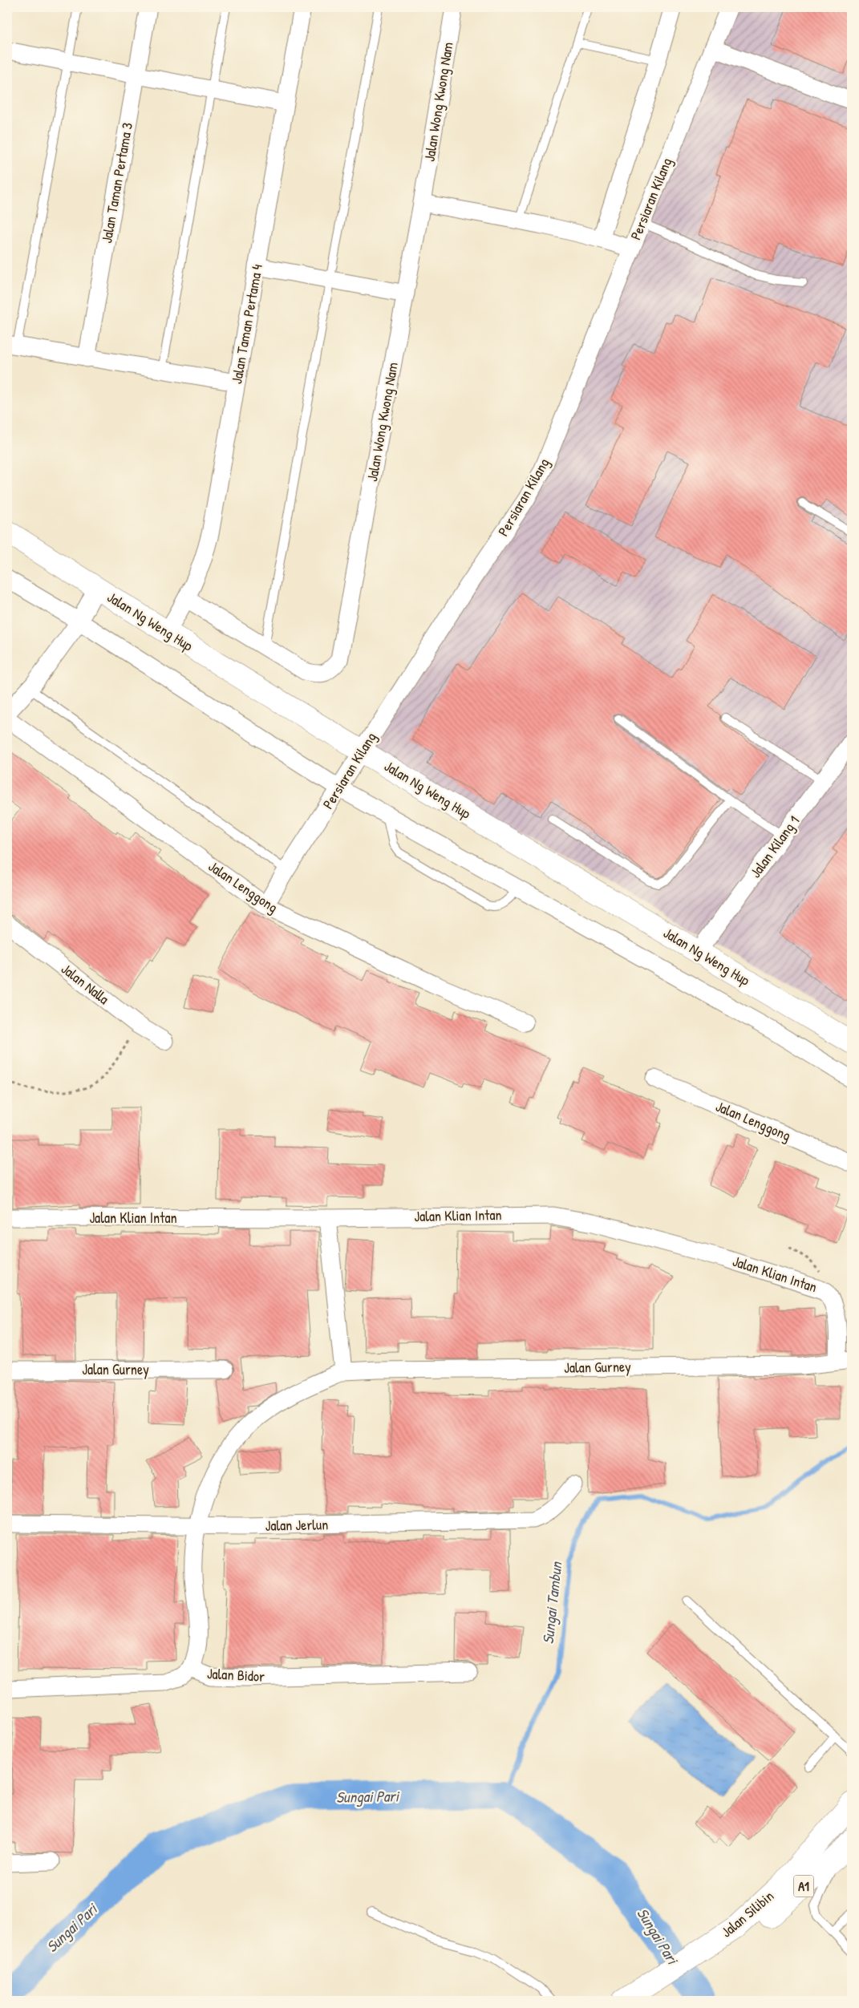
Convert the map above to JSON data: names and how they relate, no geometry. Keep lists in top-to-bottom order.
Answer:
{
  "streets": {
    "main road": ["Jalan Ng Weng Hup", "A1", "Jalan Silibin"],
    "street": [
      "Jalan Wong Kwong Nam",
      "Jalan Taman Pertama 3",
      "Persiaran Kilang",
      "Jalan Taman Pertama 4",
      "Jalan Kilang 1",
      "Jalan Lenggong",
      "Jalan Nalla",
      "Jalan Klian Intan",
      "Jalan Gurney",
      "Jalan Jerlun",
      "Jalan Bidor"
    ]
  },
  "crossings": [
    ["Jalan Wong Kwong Nam", "Jalan Taman Pertama 4"],
    ["Persiaran Kilang", "Jalan Ng Weng Hup"],
    ["Persiaran Kilang", "Jalan Lenggong"],
    ["Jalan Taman Pertama 4", "Jalan Ng Weng Hup"],
    ["Jalan Ng Weng Hup", "Jalan Kilang 1"],
    ["Jalan Klian Intan", "Jalan Gurney"]
  ],
  "water": ["Sungai Tambun", "Sungai Pari"]
}
